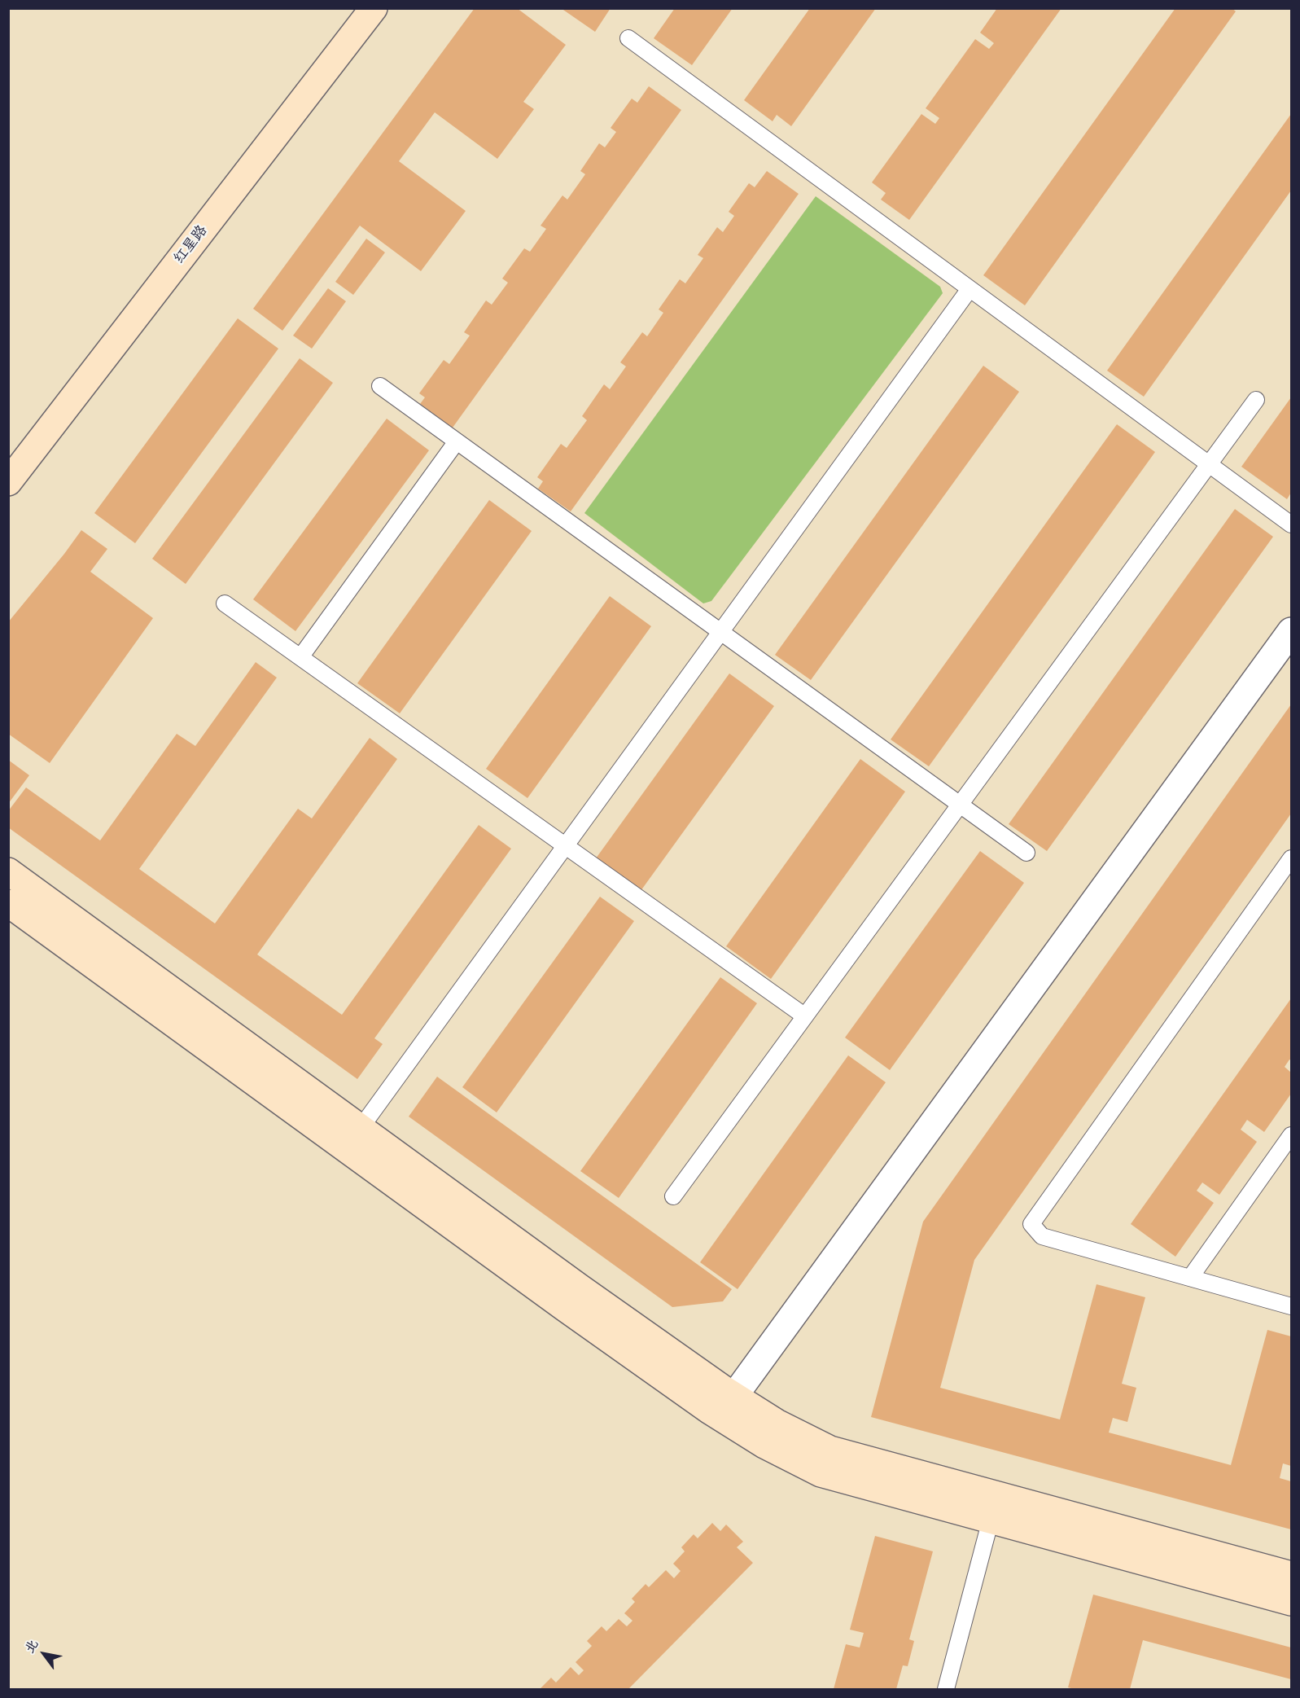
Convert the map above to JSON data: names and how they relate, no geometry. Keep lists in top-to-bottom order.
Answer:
{
  "streets": {
    "street": ["红星路"]
  },
  "north": "top left"
}
